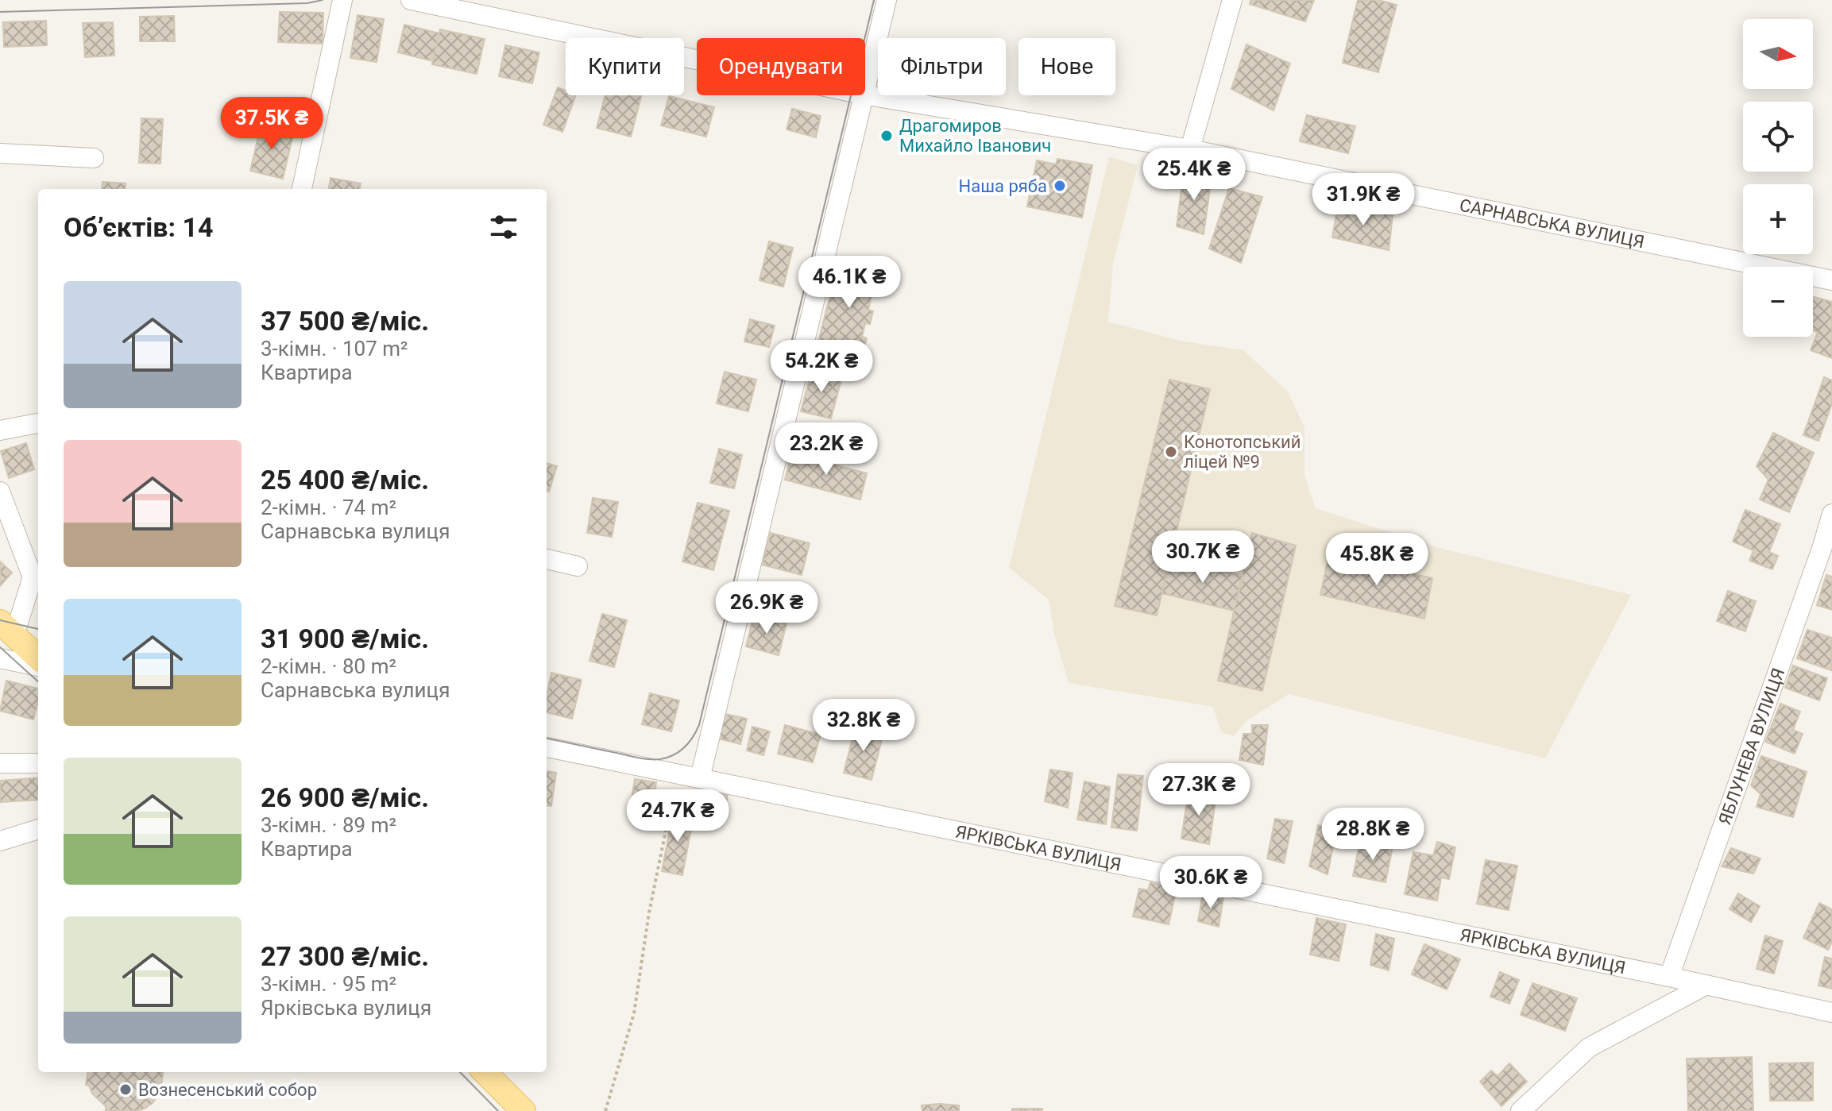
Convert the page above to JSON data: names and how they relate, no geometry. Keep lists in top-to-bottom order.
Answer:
{
  "streets": {
    "street": ["САРНАВСЬКА ВУЛИЦЯ", "ЯБЛУНЕВА ВУЛИЦЯ", "ЯРКІВСЬКА ВУЛИЦЯ"]
  },
  "crossings": [
    ["ЯБЛУНЕВА ВУЛИЦЯ", "ЯРКІВСЬКА ВУЛИЦЯ"]
  ],
  "places": [
    "Драгомиров Михайло Іванович",
    "Наша ряба",
    "Конотопський ліцей №9",
    "Вознесенський собор"
  ],
  "north": "right",
  "page": {
    "map_buttons": ["+", "−"],
    "chip": [
      "Купити",
      "Орендувати",
      "Фільтри",
      "Нове"
    ],
    "price": [
      "37.5K ₴",
      "25.4K ₴",
      "31.9K ₴",
      "46.1K ₴",
      "54.2K ₴",
      "23.2K ₴",
      "30.7K ₴",
      "45.8K ₴",
      "26.9K ₴",
      "32.8K ₴",
      "27.3K ₴",
      "24.7K ₴",
      "28.8K ₴",
      "30.6K ₴"
    ],
    "heading": "Об’єктів: 14",
    "list": [
      {
        "name": "37 500 ₴/міс.",
        "note": "3-кімн. · 107 m² · Квартира"
      },
      {
        "name": "25 400 ₴/міс.",
        "note": "2-кімн. · 74 m² · Сарнавська вулиця"
      },
      {
        "name": "31 900 ₴/міс.",
        "note": "2-кімн. · 80 m² · Сарнавська вулиця"
      },
      {
        "name": "26 900 ₴/міс.",
        "note": "3-кімн. · 89 m² · Квартира"
      },
      {
        "name": "27 300 ₴/міс.",
        "note": "3-кімн. · 95 m² · Ярківська вулиця"
      }
    ]
  }
}
